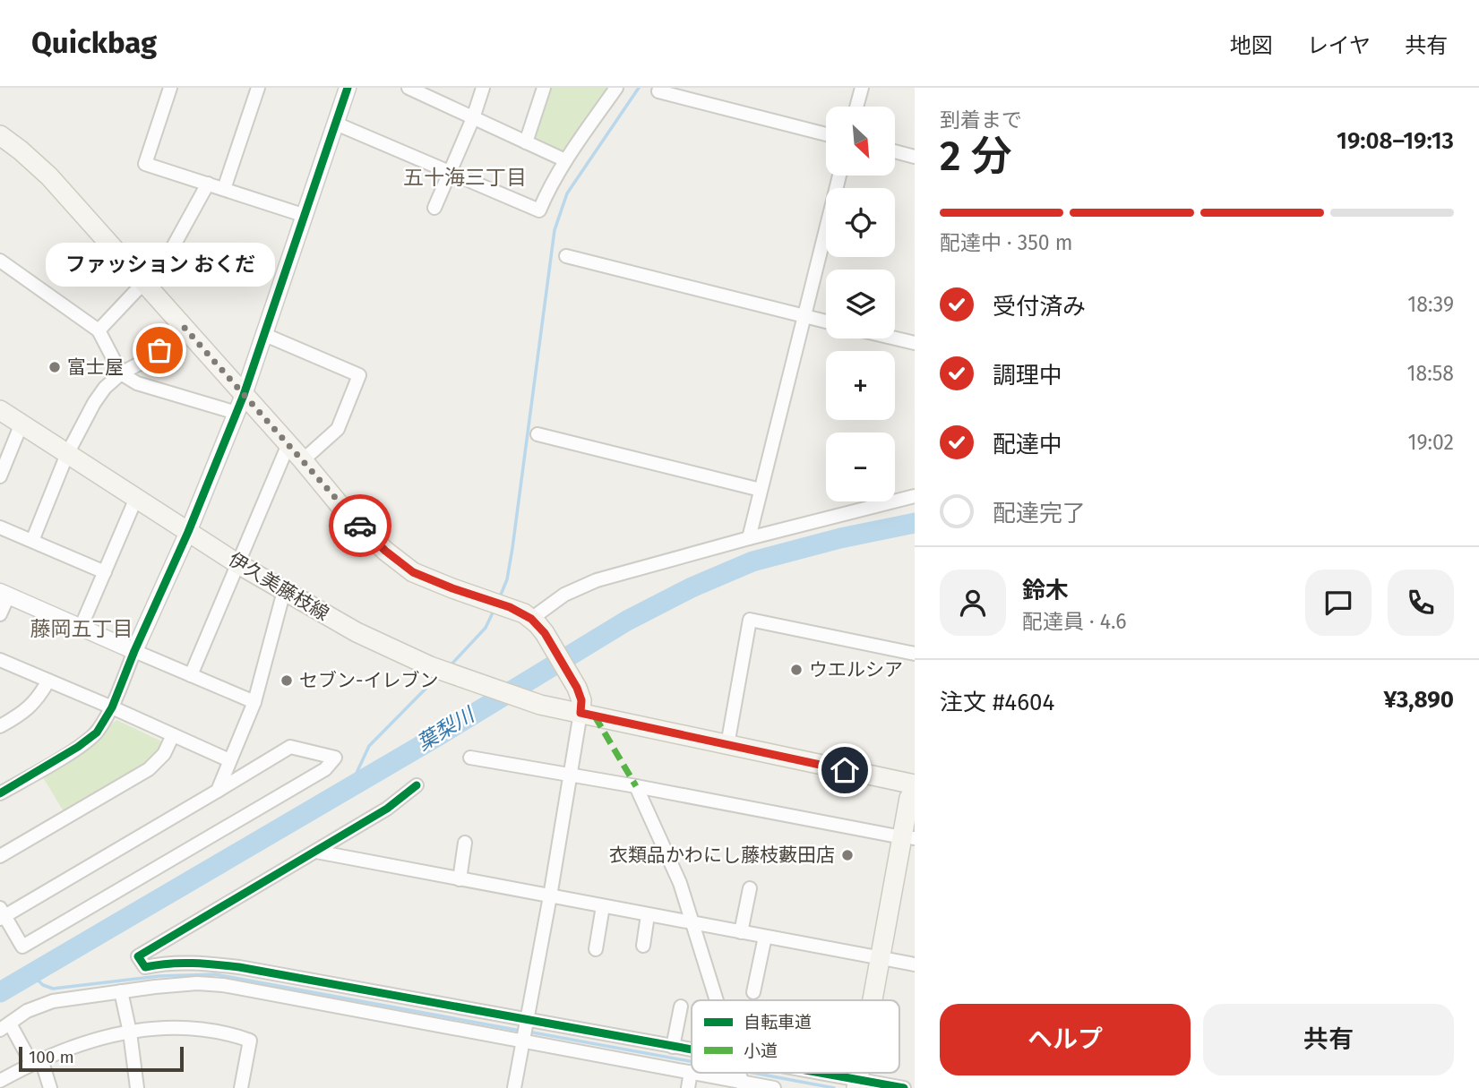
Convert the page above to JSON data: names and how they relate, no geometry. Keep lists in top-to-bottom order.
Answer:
{
  "streets": {
    "main road": ["伊久美藤枝線"]
  },
  "districts": ["五十海三丁目", "藤岡五丁目"],
  "water": ["葉梨川"],
  "places": [
    "ファッション おくだ",
    "富士屋",
    "ウエルシア",
    "セブン-イレブン",
    "衣類品かわにし藤枝藪田店"
  ],
  "legend": ["自転車道", "小道"],
  "scale_bar": "100 m",
  "north": "bottom right",
  "page": {
    "header": "Quickbag",
    "nav": ["地図", "レイヤ", "共有"],
    "heading": ["2 分", "到着まで", "19:08–19:13"],
    "panel": [
      "鈴木",
      "配達員 · 4.6",
      "注文 #4604",
      "¥3,890"
    ],
    "map_buttons": ["+", "−"],
    "bar": "配達中 · 350 m",
    "bubble": "ファッション おくだ",
    "list": [
      ["受付済み", "18:39"],
      ["調理中", "18:58"],
      ["配達中", "19:02"],
      "配達完了"
    ],
    "buttons": ["ヘルプ", "共有"],
    "scale": "100 m"
  }
}
